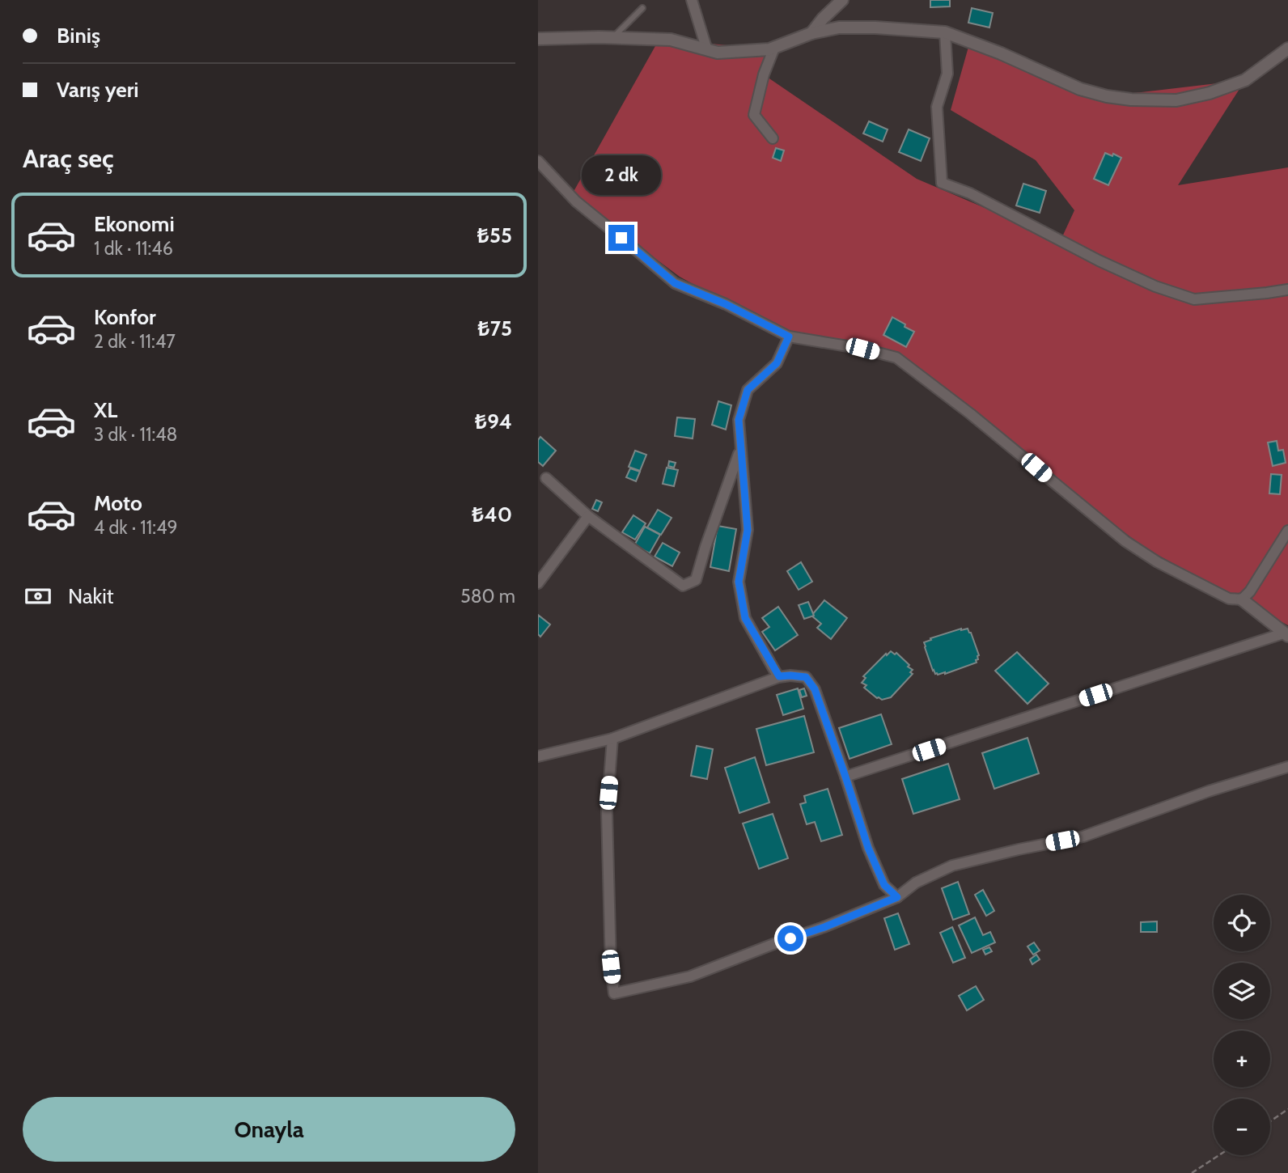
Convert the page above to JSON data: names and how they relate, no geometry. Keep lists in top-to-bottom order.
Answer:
{
  "page": {
    "banner": ["Biniş", "Varış yeri"],
    "heading": "Araç seç",
    "bubble": "2 dk",
    "list": [
      {
        "name": "Ekonomi",
        "note": "1 dk · 11:46",
        "value": "₺55"
      },
      {
        "name": "Konfor",
        "note": "2 dk · 11:47",
        "value": "₺75"
      },
      {
        "name": "XL",
        "note": "3 dk · 11:48",
        "value": "₺94"
      },
      {
        "name": "Moto",
        "note": "4 dk · 11:49",
        "value": "₺40"
      }
    ],
    "pay": ["Nakit", "580 m"],
    "map_buttons": ["+", "−"],
    "buttons": "Onayla"
  }
}
